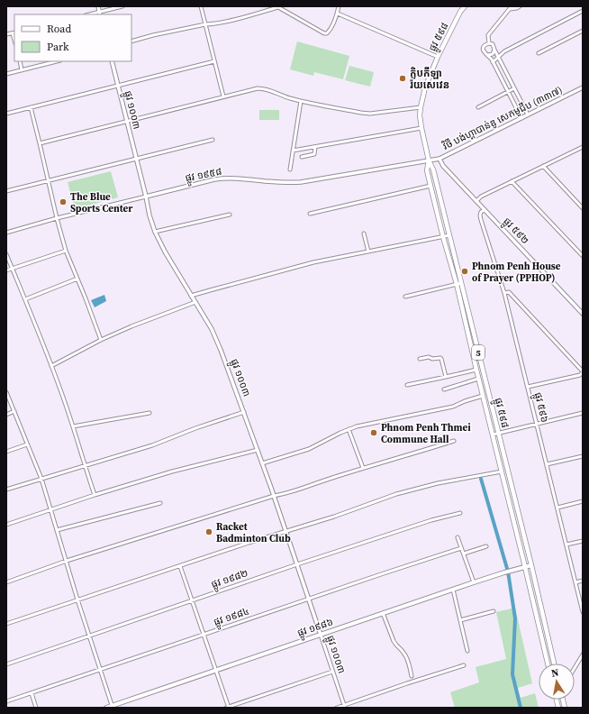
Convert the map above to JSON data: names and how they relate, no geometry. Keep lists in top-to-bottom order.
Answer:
{
  "streets": {
    "main road": ["ផ្លូវ ៥៩៨", "5", "ផ្លូវ ១៩៨៦"],
    "street": [
      "ផ្លូវ ១០០៣",
      "វិថី បង់ហ្គាបាន់ឌូ សេកមូជីប (៣៣៧)",
      "ផ្លូវ ១៩៥៨",
      "ផ្លូវ ៥៩២",
      "ផ្លូវ ៥៩៦",
      "ផ្លូវ ១៩៨២",
      "ផ្លូវ ១៩៨៤"
    ]
  },
  "crossings": [
    ["ផ្លូវ ៥៩៨", "វិថី បង់ហ្គាបាន់ឌូ សេកមូជីប (៣៣៧)"],
    ["ផ្លូវ ៥៩៨", "ផ្លូវ ១៩៥៨"],
    ["ផ្លូវ ៥៩៨", "ផ្លូវ ១៩៨៦"],
    ["ផ្លូវ ១០០៣", "ផ្លូវ ១៩៥៨"],
    ["ផ្លូវ ១០០៣", "ផ្លូវ ១៩៨២"],
    ["ផ្លូវ ១០០៣", "ផ្លូវ ១៩៨៤"],
    ["ផ្លូវ ១០០៣", "ផ្លូវ ១៩៨៦"],
    ["វិថី បង់ហ្គាបាន់ឌូ សេកមូជីប (៣៣៧)", "ផ្លូវ ១៩៥៨"],
    ["វិថី បង់ហ្គាបាន់ឌូ សេកមូជីប (៣៣៧)", "ផ្លូវ ៥៩២"],
    ["ផ្លូវ ៥៩២", "ផ្លូវ ៥៩៦"]
  ],
  "places": [
    "ក្លិបកីឡា រ៉យសេវេន",
    "The Blue Sports Center",
    "Phnom Penh House of Prayer (PPHOP)",
    "Phnom Penh Thmei Commune Hall",
    "Racket Badminton Club"
  ],
  "legend": ["Road", "Park"],
  "north": "top"
}
